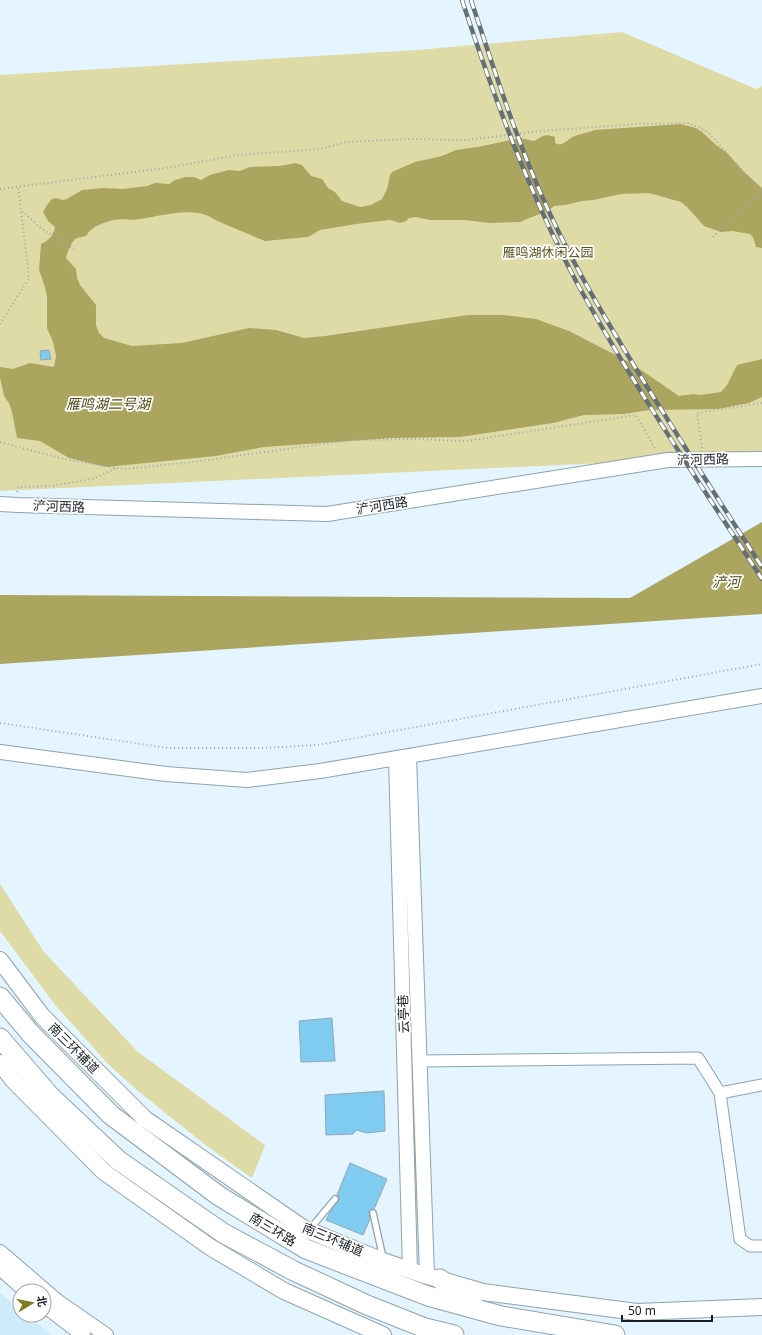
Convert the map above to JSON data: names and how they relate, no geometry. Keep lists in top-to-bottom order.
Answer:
{
  "streets": {
    "highway": ["南三环路"],
    "main road": ["南三环辅道"],
    "street": ["浐河西路", "云亭巷"]
  },
  "crossings": [
    ["云亭巷", "南三环辅道"]
  ],
  "water": ["雁鸣湖二号湖", "浐河"],
  "parks": ["雁鸣湖休闲公园"],
  "scale_bar": "50 m",
  "north": "right"
}
